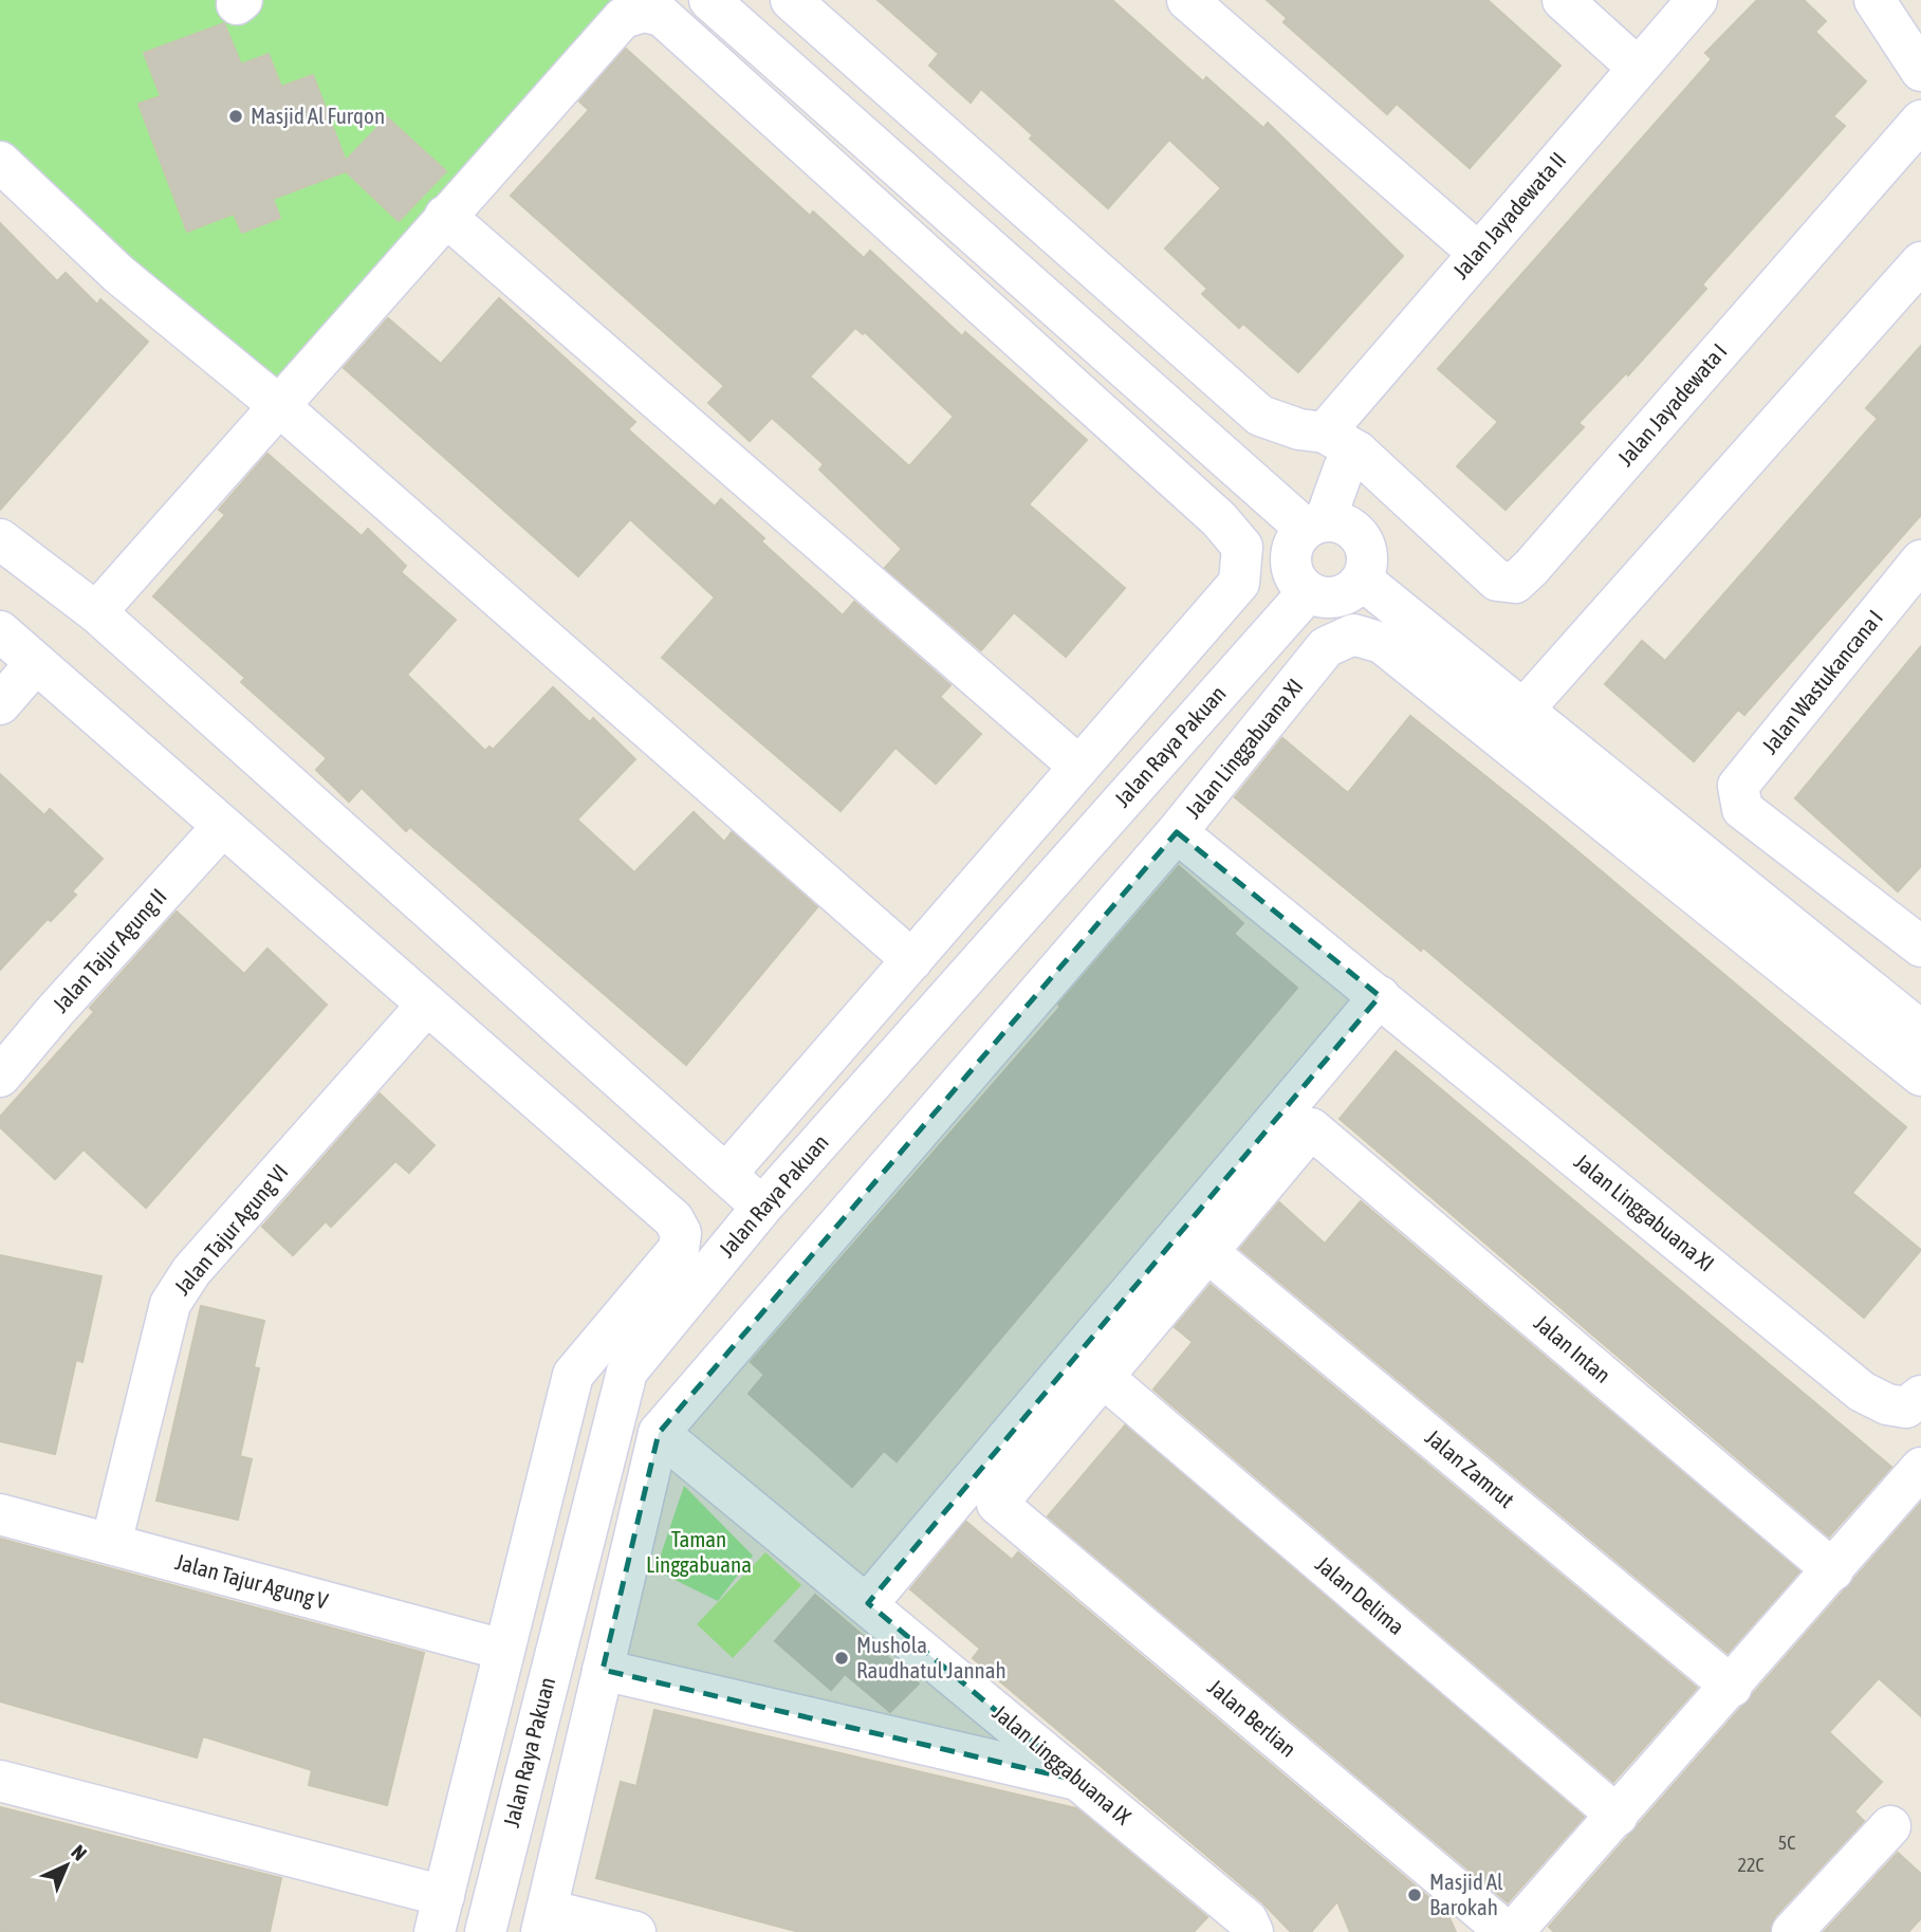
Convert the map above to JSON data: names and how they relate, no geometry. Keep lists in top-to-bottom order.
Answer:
{
  "streets": {
    "street": [
      "Jalan Jayadewata II",
      "Jalan Jayadewata I",
      "Jalan Wastukancana I",
      "Jalan Raya Pakuan",
      "Jalan Linggabuana XI",
      "Jalan Tajur Agung II",
      "Jalan Tajur Agung VI",
      "Jalan Intan",
      "Jalan Zamrut",
      "Jalan Tajur Agung V",
      "Jalan Delima",
      "Jalan Berlian",
      "Jalan Linggabuana IX"
    ]
  },
  "crossings": [
    ["Jalan Jayadewata II", "Jalan Raya Pakuan"],
    ["Jalan Tajur Agung VI", "Jalan Tajur Agung V"],
    ["Jalan Intan", "Jalan Zamrut"],
    ["Jalan Delima", "Jalan Berlian"]
  ],
  "parks": ["Taman Linggabuana"],
  "places": ["Masjid Al Furqon", "Mushola Raudhatul Jannah", "Masjid Al Barokah"],
  "house_numbers": ["5C", "22C"],
  "north": "top right"
}
